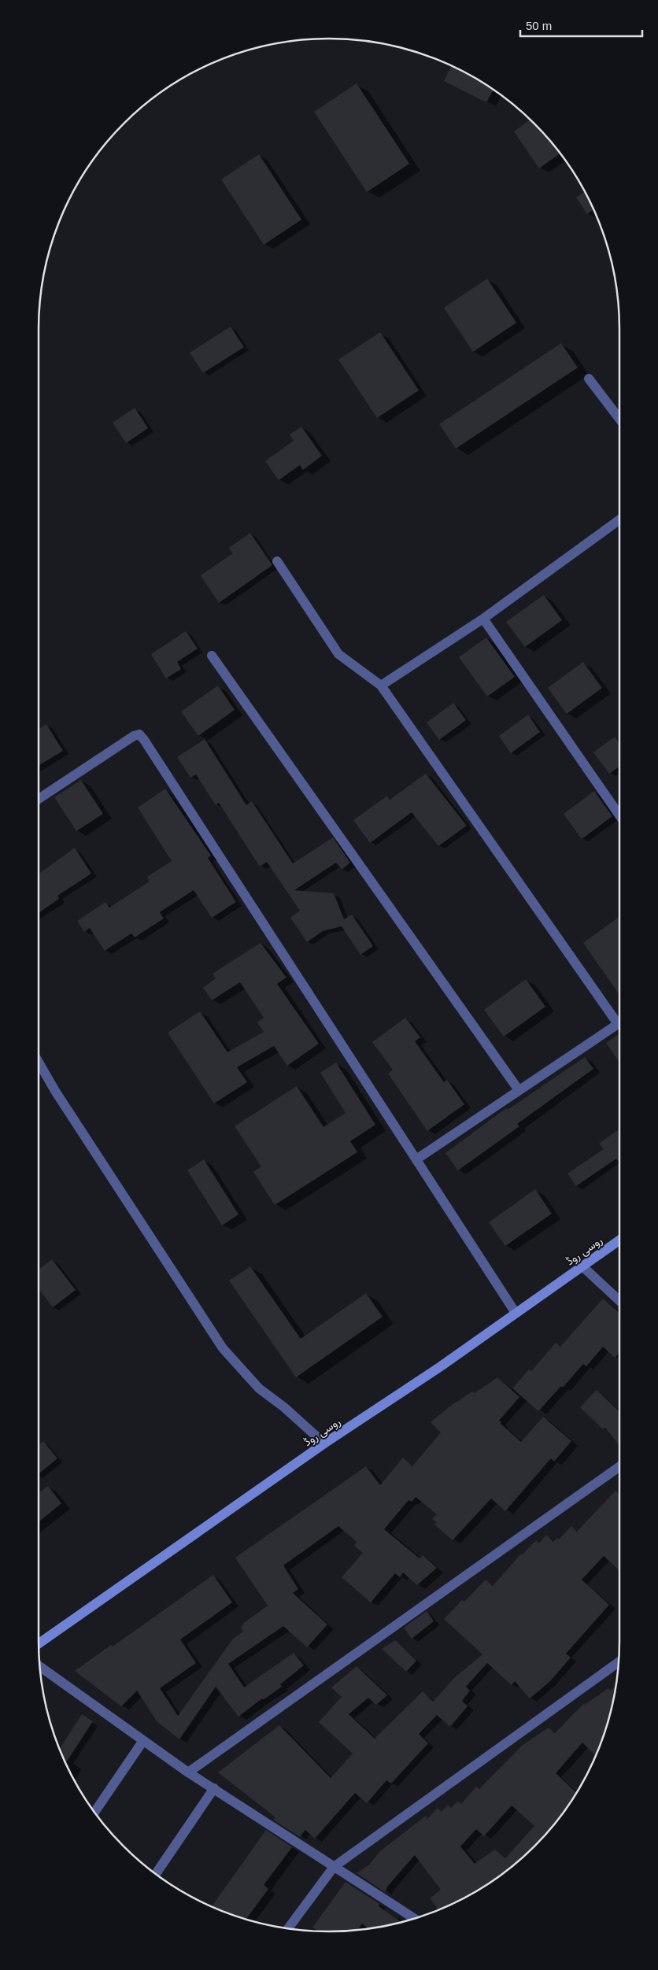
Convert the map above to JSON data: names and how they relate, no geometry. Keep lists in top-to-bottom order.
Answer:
{
  "streets": {
    "main road": ["روسی روڈ"]
  },
  "scale_bar": "50 m"
}
